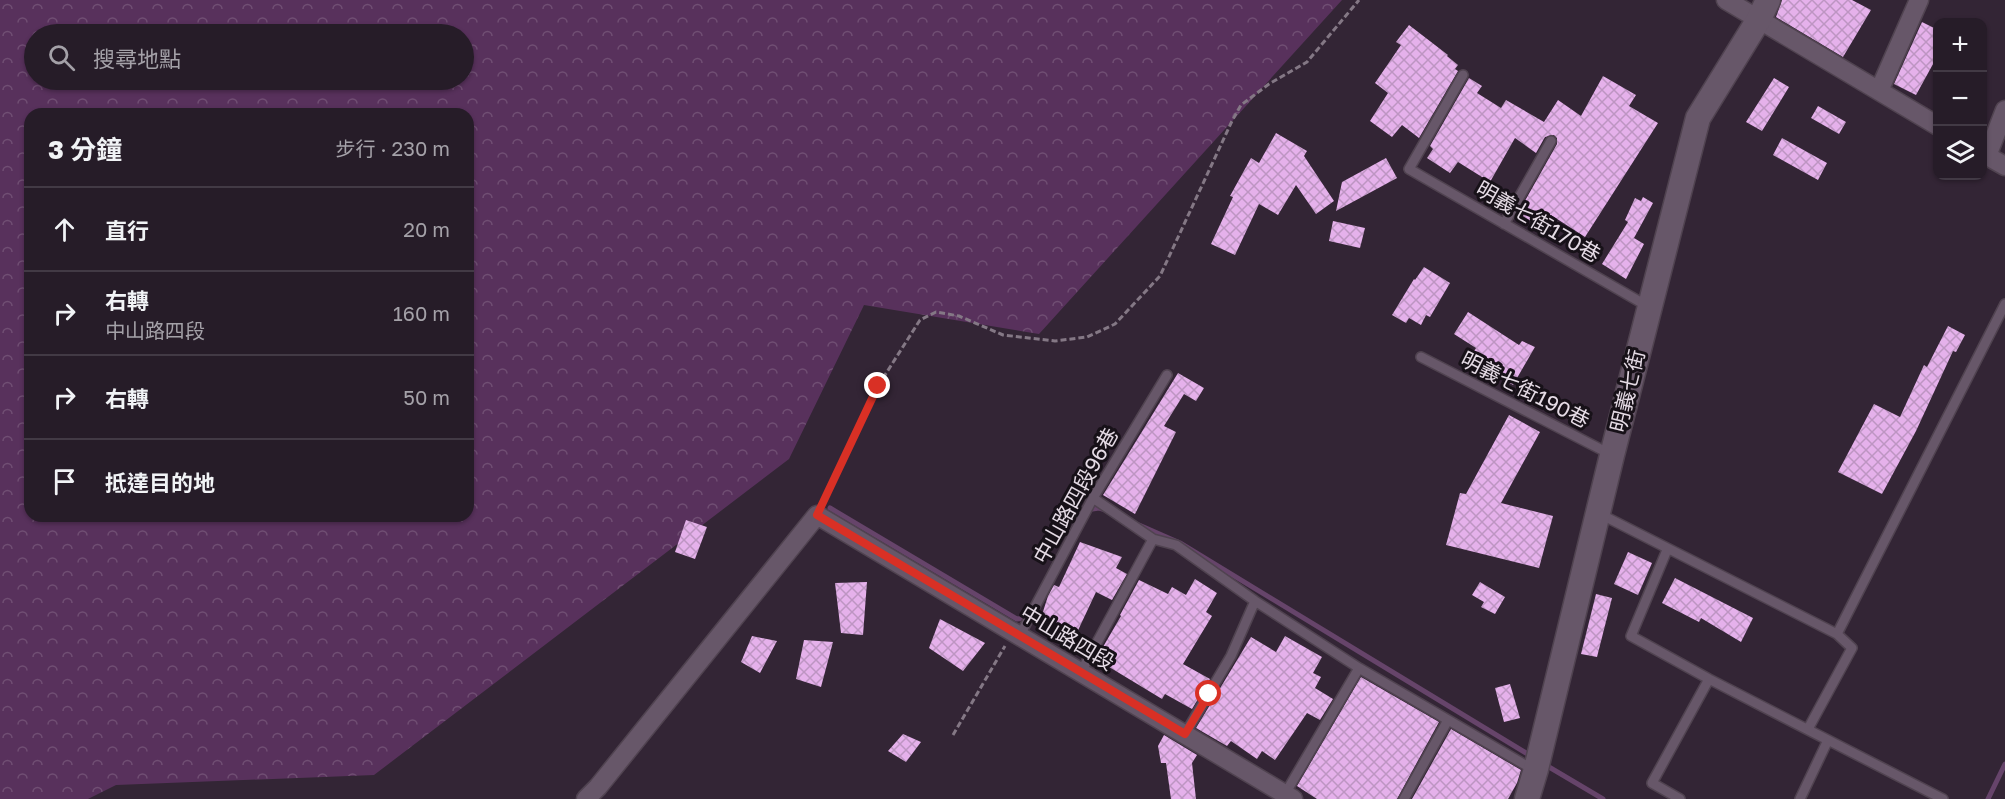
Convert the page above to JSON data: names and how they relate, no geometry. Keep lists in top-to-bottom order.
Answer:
{
  "streets": {
    "street": ["明義七街", "中山路四段"],
    "lane": ["明義七街170巷", "明義七街190巷", "中山路四段96巷"]
  },
  "crossings": [
    ["明義七街170巷", "明義七街"],
    ["明義七街190巷", "明義七街"],
    ["中山路四段96巷", "中山路四段"]
  ],
  "page": {
    "map_buttons": ["+", "−"],
    "search": "搜尋地點",
    "heading": ["3 分鐘", "步行 · 230 m"],
    "list": [
      ["直行", "20 m"],
      ["右轉", "中山路四段", "160 m"],
      ["右轉", "50 m"],
      "抵達目的地"
    ]
  }
}
